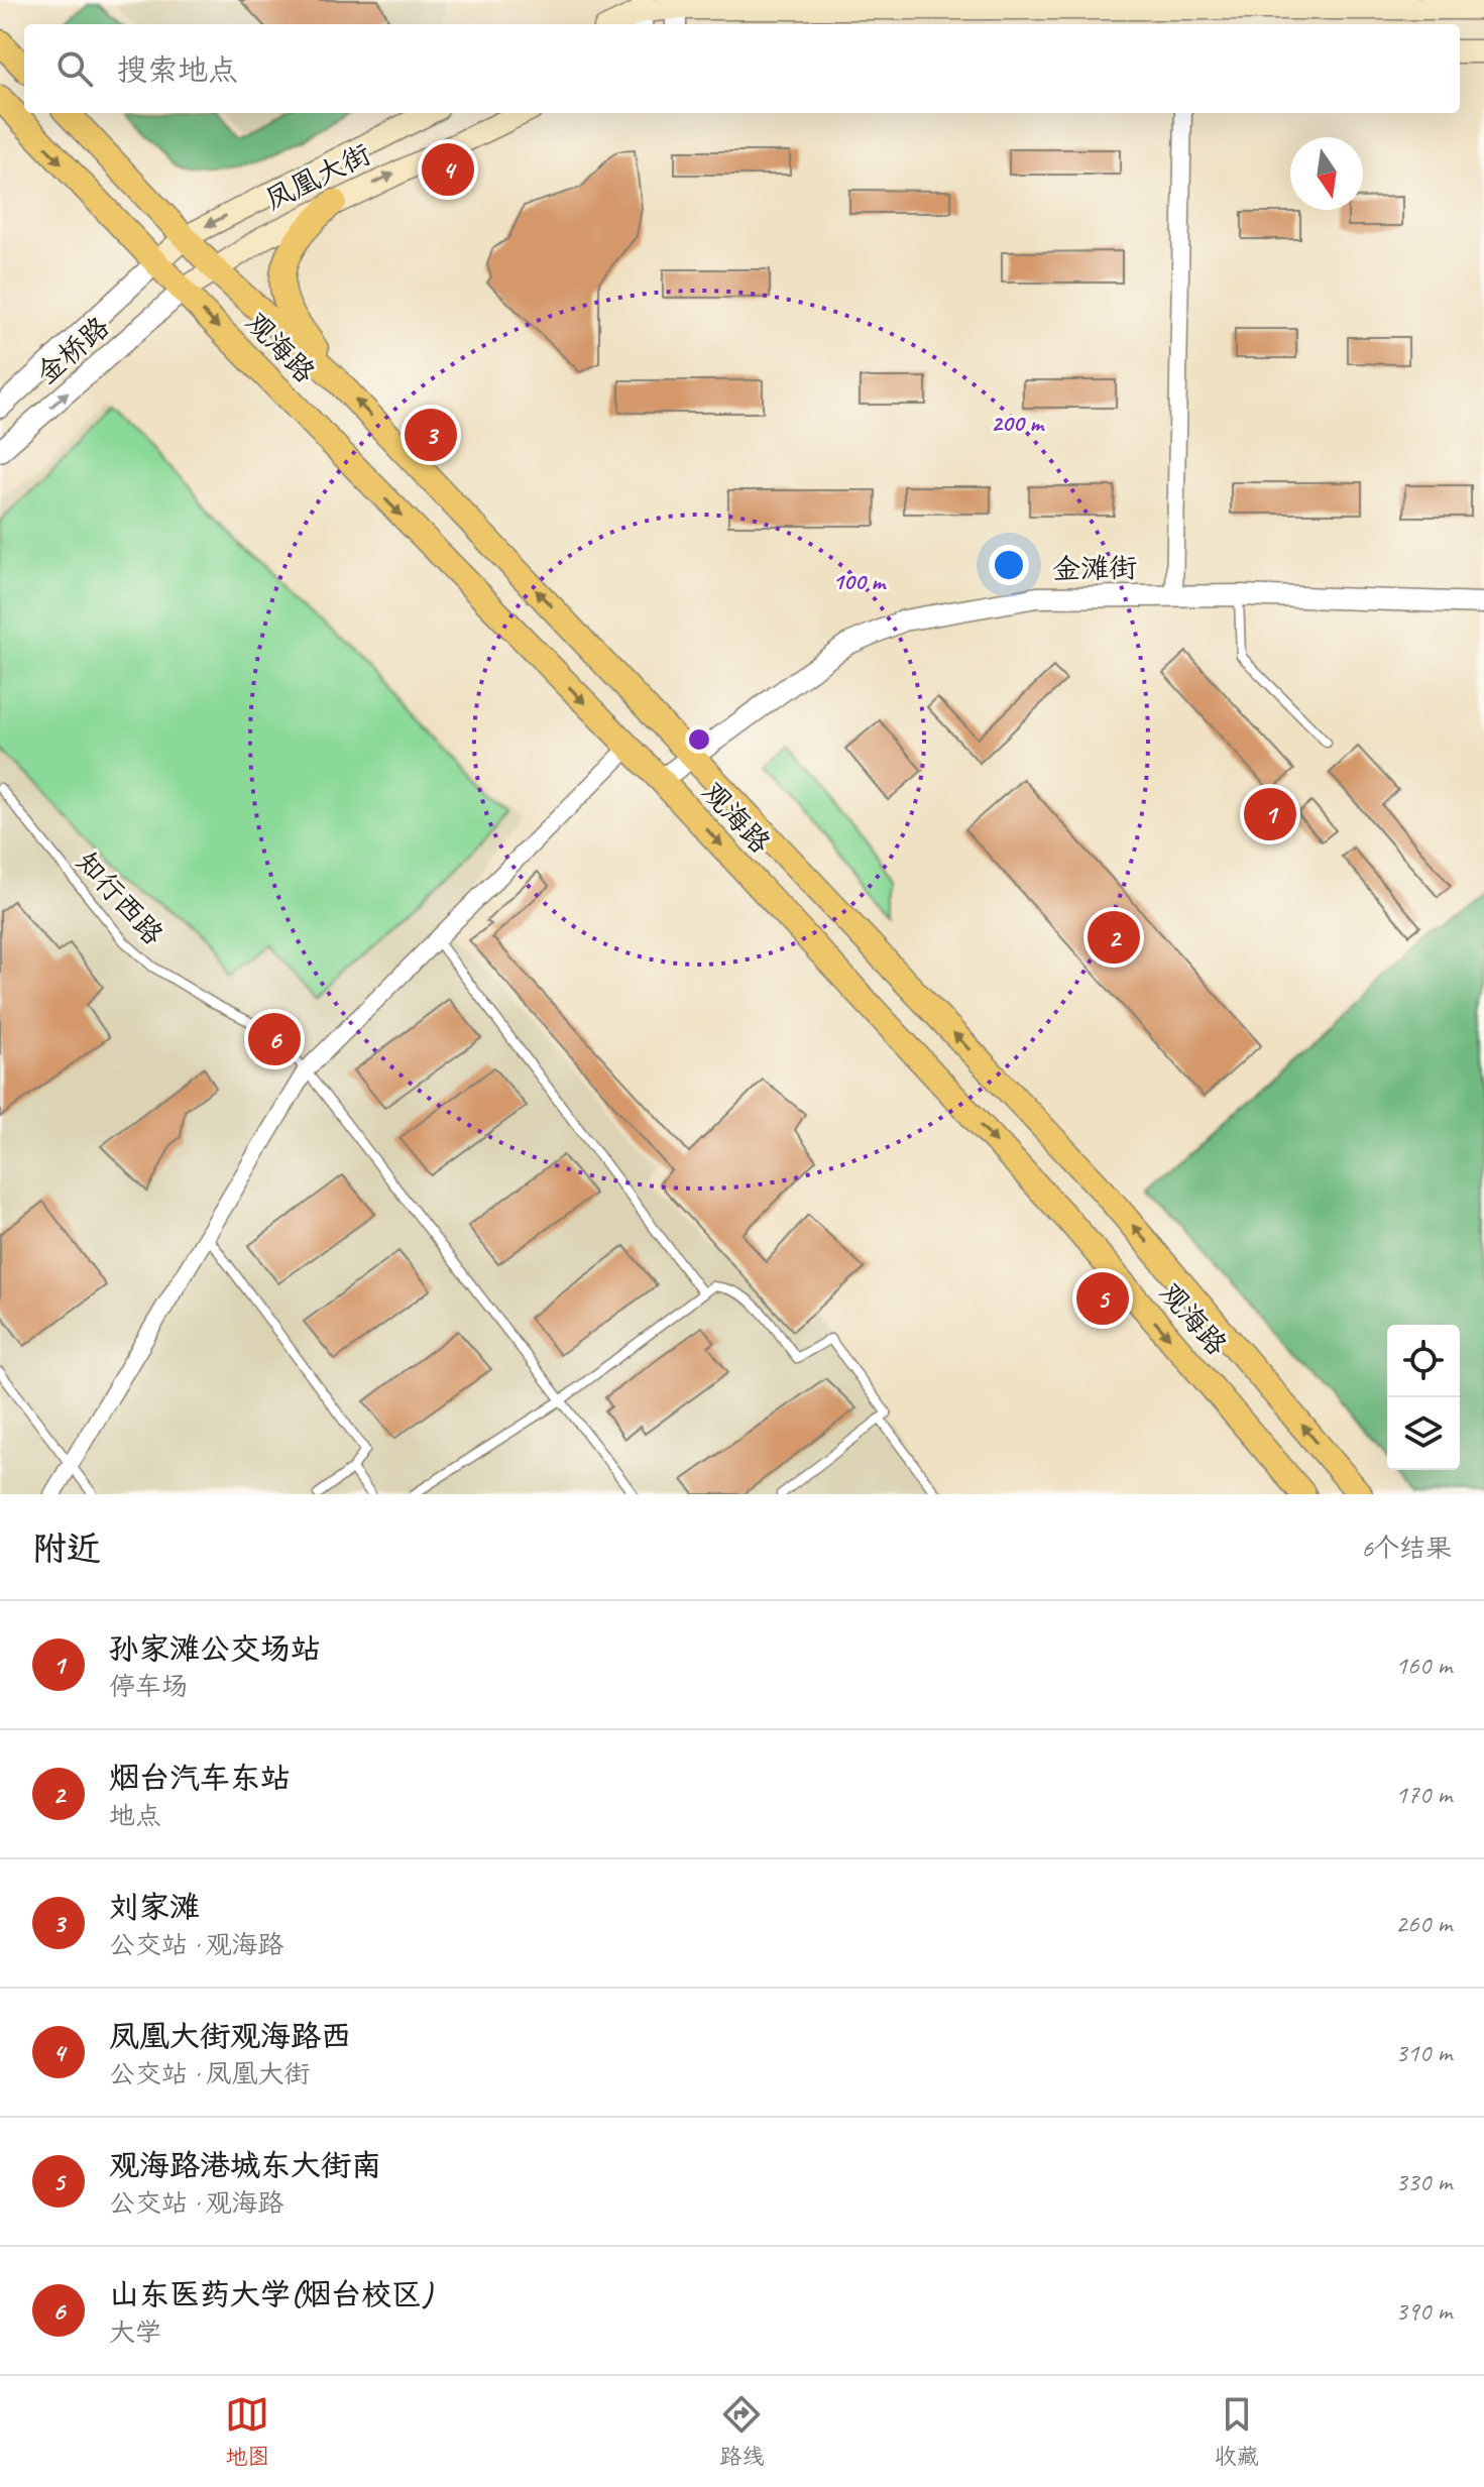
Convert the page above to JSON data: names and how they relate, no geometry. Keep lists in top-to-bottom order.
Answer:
{
  "streets": {
    "main road": ["凤凰大街", "观海路"],
    "street": ["金桥路", "金滩街"],
    "lane": ["知行西路"]
  },
  "crossings": [
    ["凤凰大街", "观海路"],
    ["凤凰大街", "金桥路"],
    ["观海路", "金桥路"],
    ["观海路", "金滩街"]
  ],
  "north": "bottom",
  "page": {
    "search": "搜索地点",
    "pins": [
      "4",
      "3",
      "1",
      "2",
      "6",
      "5"
    ],
    "heading": ["附近", "6个结果"],
    "list": [
      {
        "mark": "1",
        "name": "孙家滩公交场站",
        "note": "停车场",
        "value": "160 m"
      },
      {
        "mark": "2",
        "name": "烟台汽车东站",
        "note": "地点",
        "value": "170 m"
      },
      {
        "mark": "3",
        "name": "刘家滩",
        "note": "公交站 · 观海路",
        "value": "260 m"
      },
      {
        "mark": "4",
        "name": "凤凰大街观海路西",
        "note": "公交站 · 凤凰大街",
        "value": "310 m"
      },
      {
        "mark": "5",
        "name": "观海路港城东大街南",
        "note": "公交站 · 观海路",
        "value": "330 m"
      },
      {
        "mark": "6",
        "name": "山东医药大学(烟台校区)",
        "note": "大学",
        "value": "390 m"
      }
    ],
    "nav": ["地图", "路线", "收藏"]
  },
  "rings": ["200 m", "100 m"]
}
